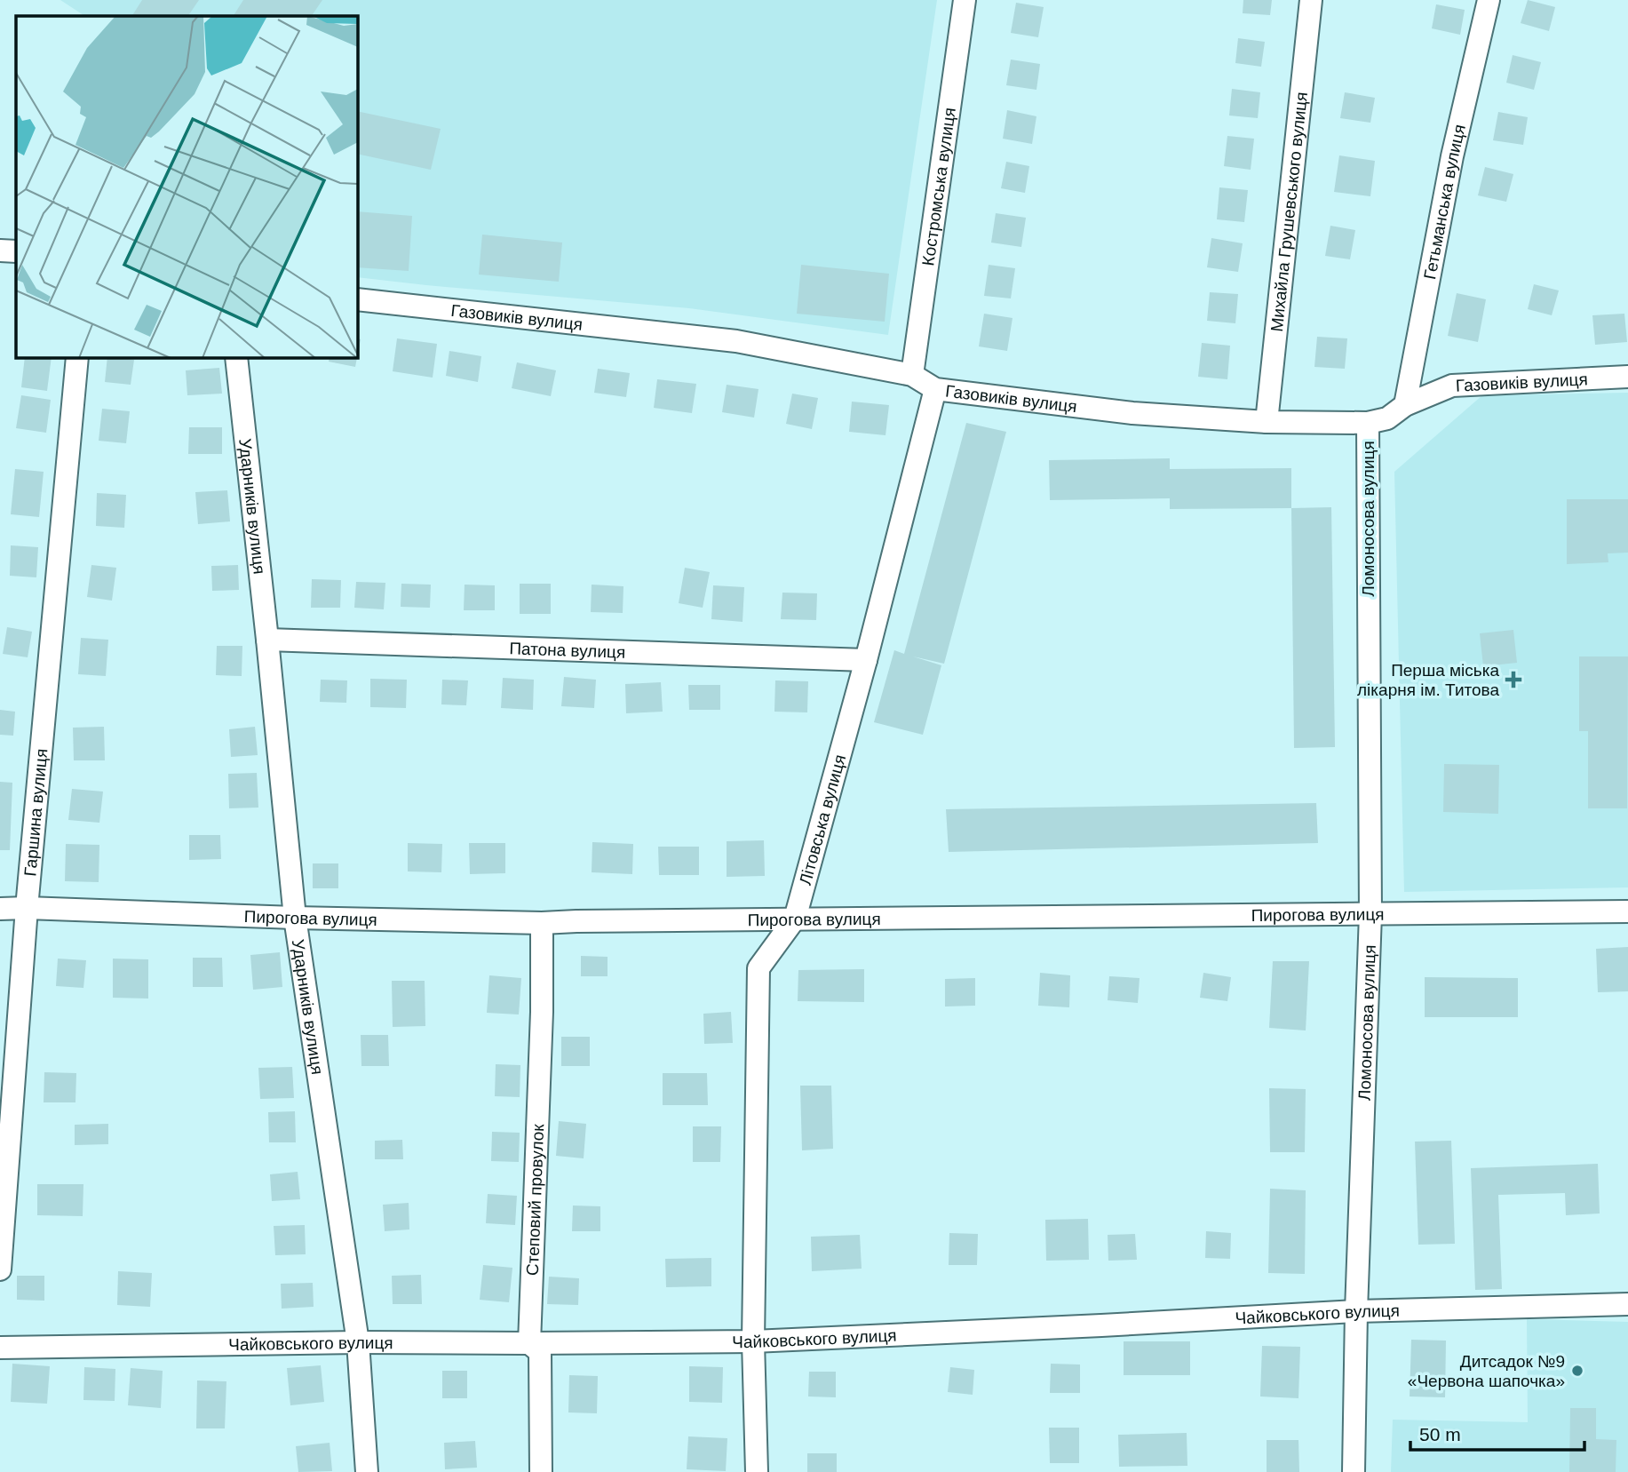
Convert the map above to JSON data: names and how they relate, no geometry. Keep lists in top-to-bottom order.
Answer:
{
  "streets": {
    "street": [
      "Костромська вулиця",
      "Гетьманська вулиця",
      "Михайла Грушевського вулиця",
      "Газовиків вулиця",
      "Ударників вулиця",
      "Ломоносова вулиця",
      "Патона вулиця",
      "Гаршина вулиця",
      "Літовська вулиця",
      "Пирогова вулиця",
      "Степовий провулок",
      "Чайковського вулиця"
    ]
  },
  "crossings": [
    ["Костромська вулиця", "Газовиків вулиця"],
    ["Гетьманська вулиця", "Газовиків вулиця"],
    ["Михайла Грушевського вулиця", "Газовиків вулиця"],
    ["Газовиків вулиця", "Ломоносова вулиця"],
    ["Газовиків вулиця", "Літовська вулиця"],
    ["Ударників вулиця", "Патона вулиця"],
    ["Ударників вулиця", "Пирогова вулиця"],
    ["Ударників вулиця", "Чайковського вулиця"],
    ["Ломоносова вулиця", "Пирогова вулиця"],
    ["Ломоносова вулиця", "Чайковського вулиця"],
    ["Патона вулиця", "Літовська вулиця"],
    ["Гаршина вулиця", "Пирогова вулиця"],
    ["Літовська вулиця", "Пирогова вулиця"],
    ["Літовська вулиця", "Чайковського вулиця"],
    ["Пирогова вулиця", "Степовий провулок"],
    ["Степовий провулок", "Чайковського вулиця"]
  ],
  "places": {
    "health": ["Перша міська лікарня ім. Титова"],
    "other": ["Дитсадок №9 «Червона шапочка»"]
  },
  "scale_bar": "50 m"
}
